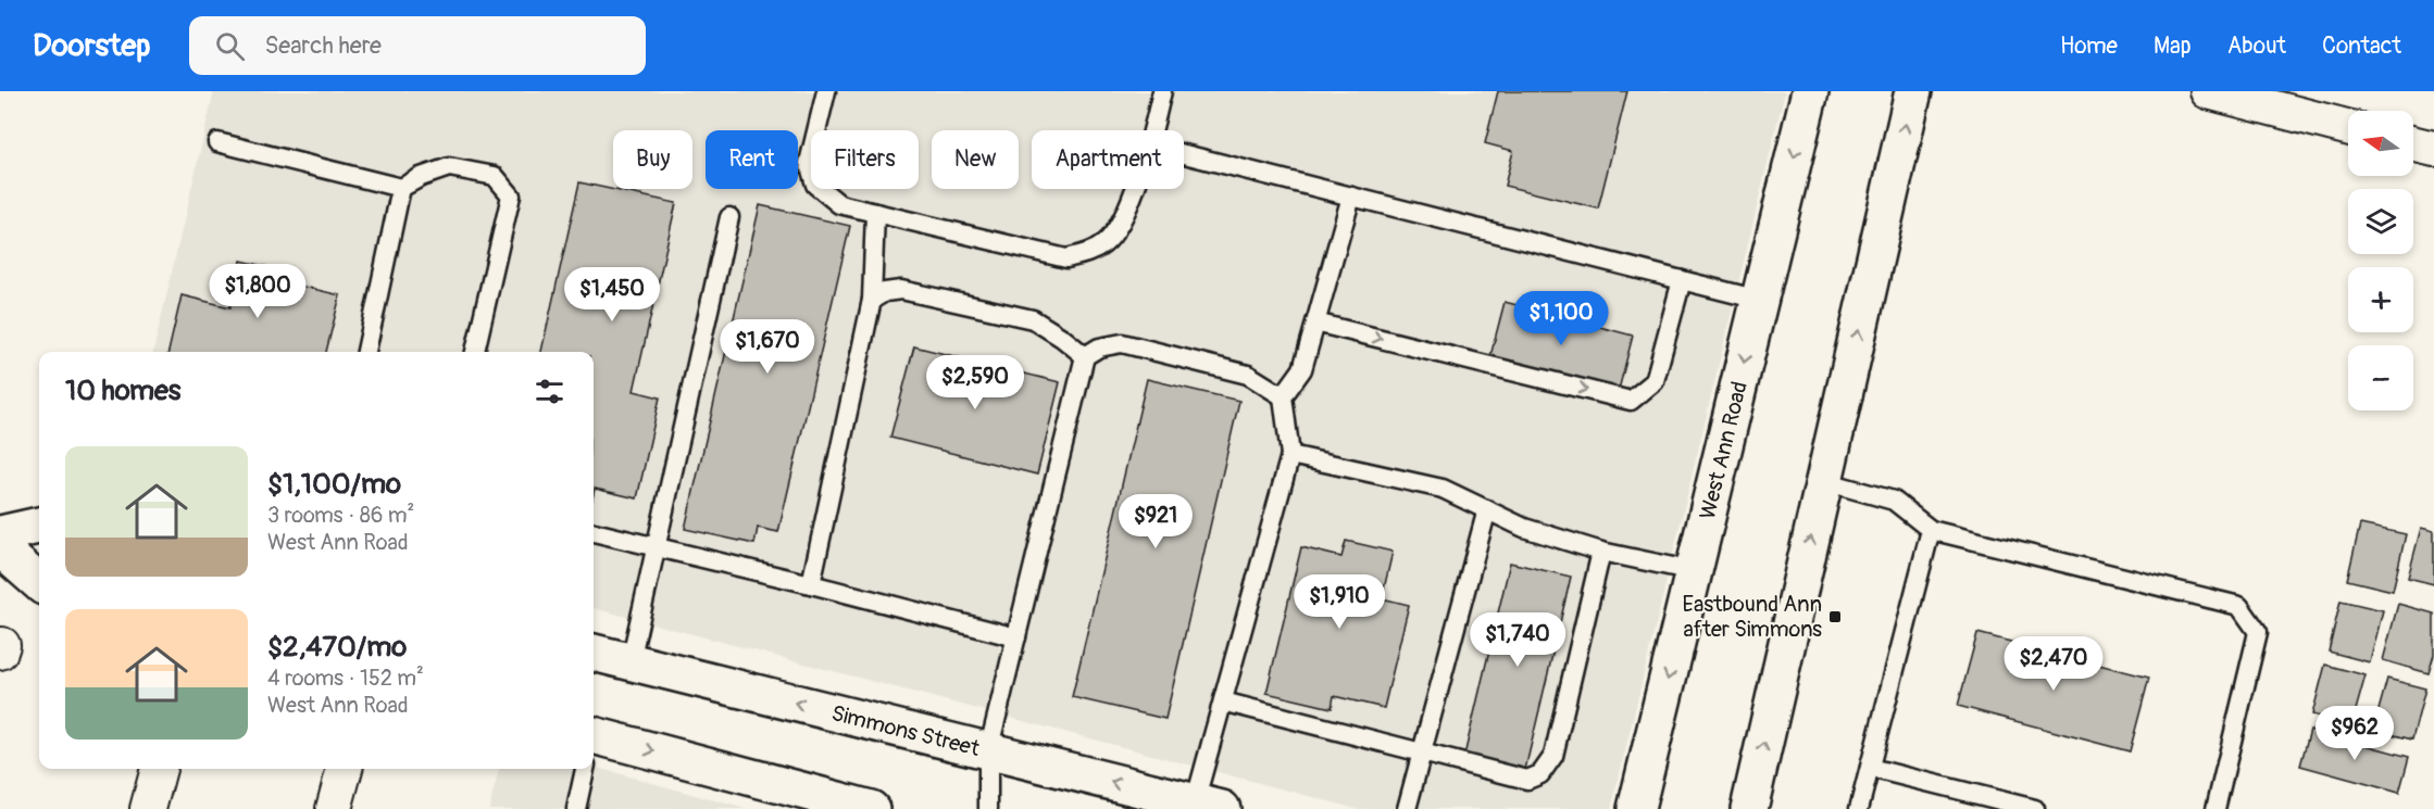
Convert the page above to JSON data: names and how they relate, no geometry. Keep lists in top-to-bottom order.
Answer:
{
  "streets": {
    "main road": ["West Ann Road", "Simmons Street"]
  },
  "places": {
    "transit": ["Eastbound Ann after Simmons"]
  },
  "north": "left",
  "page": {
    "header": "Doorstep",
    "search": "Search here",
    "nav": [
      "Home",
      "Map",
      "About",
      "Contact"
    ],
    "map_buttons": ["+", "−"],
    "chip": [
      "Buy",
      "Rent",
      "Filters",
      "New",
      "Apartment"
    ],
    "price": [
      "$1,800",
      "$1,450",
      "$1,100",
      "$1,670",
      "$2,590",
      "$921",
      "$1,910",
      "$1,740",
      "$2,470",
      "$962"
    ],
    "heading": "10 homes",
    "list": [
      {
        "name": "$1,100/mo",
        "note": "3 rooms · 86 m² · West Ann Road"
      },
      {
        "name": "$2,470/mo",
        "note": "4 rooms · 152 m² · West Ann Road"
      }
    ]
  }
}
